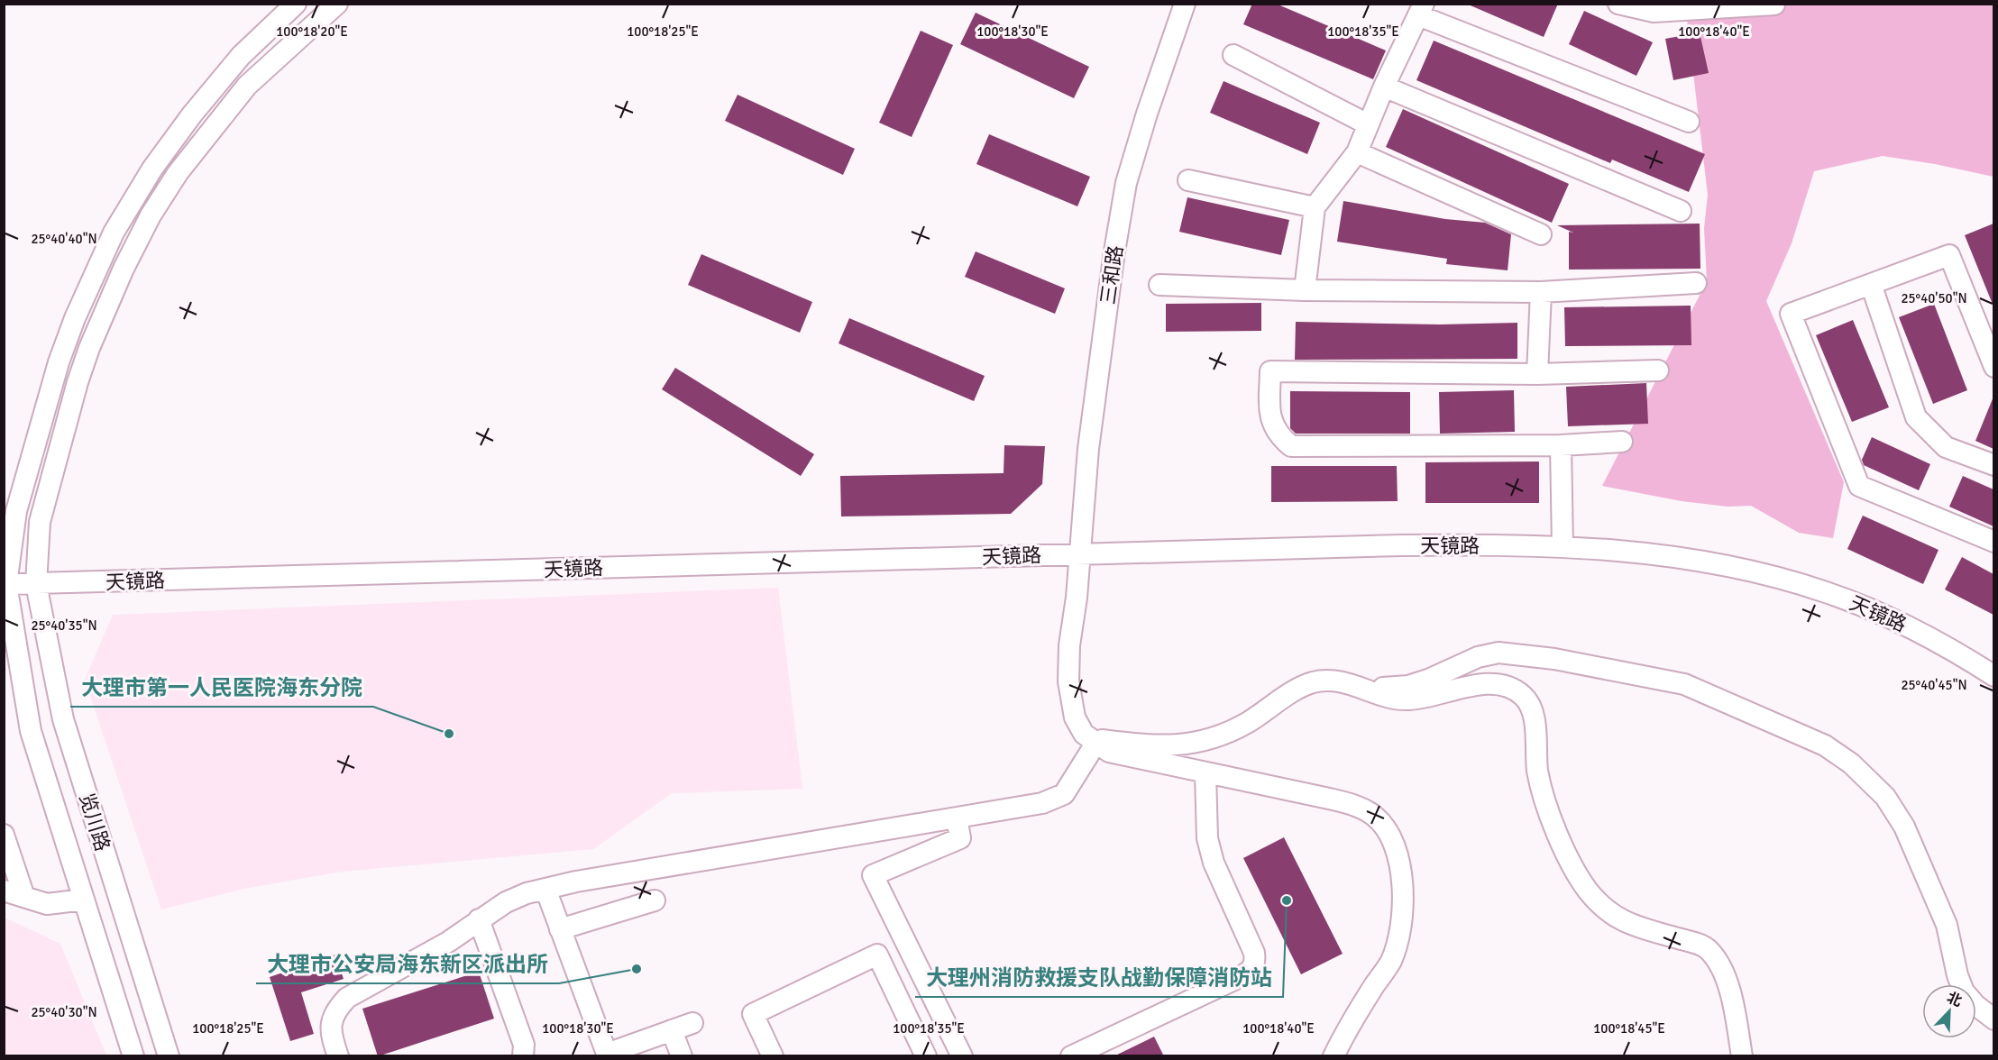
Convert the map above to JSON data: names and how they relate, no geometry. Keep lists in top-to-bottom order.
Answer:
{
  "streets": {
    "street": ["三和路", "天镜路", "览川路"]
  },
  "crossings": [
    ["三和路", "天镜路"],
    ["天镜路", "览川路"]
  ],
  "places": ["大理市第一人民医院海东分院", "大理州消防救援支队战勤保障消防站", "大理市公安局海东新区派出所"],
  "north": "top right",
  "coordinates": [
    "100°18'20\"E",
    "100°18'25\"E",
    "100°18'30\"E",
    "100°18'35\"E",
    "100°18'40\"E",
    "25°40'40\"N",
    "25°40'50\"N",
    "25°40'35\"N",
    "25°40'45\"N",
    "25°40'30\"N",
    "100°18'45\"E"
  ]
}
